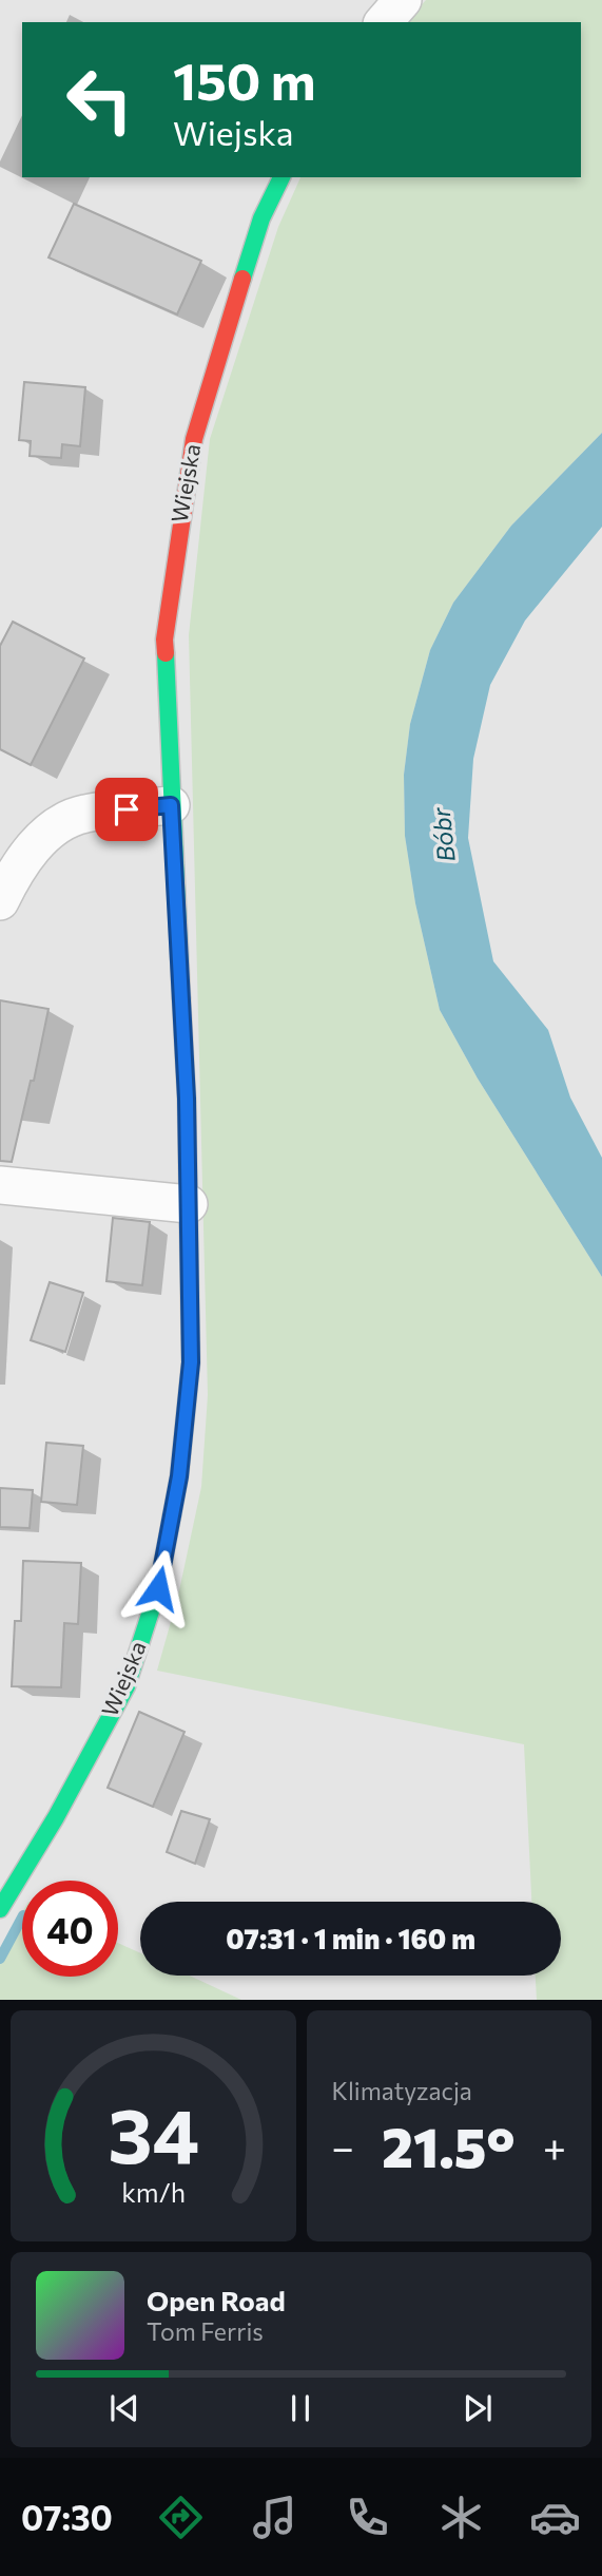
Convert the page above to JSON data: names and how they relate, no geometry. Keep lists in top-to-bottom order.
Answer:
{
  "streets": {
    "street": ["Wiejska"]
  },
  "water": ["Bóbr"],
  "page": {
    "turn": ["150 m", "Wiejska"],
    "limit": "40",
    "trip": "07:31 · 1 min · 160 m",
    "tile": "Klimatyzacja",
    "heat": ["−", "21.5°", "+"],
    "song": ["Open Road", "Tom Ferris"],
    "tabs": "07:30",
    "gauge": ["34", "km/h"]
  }
}
